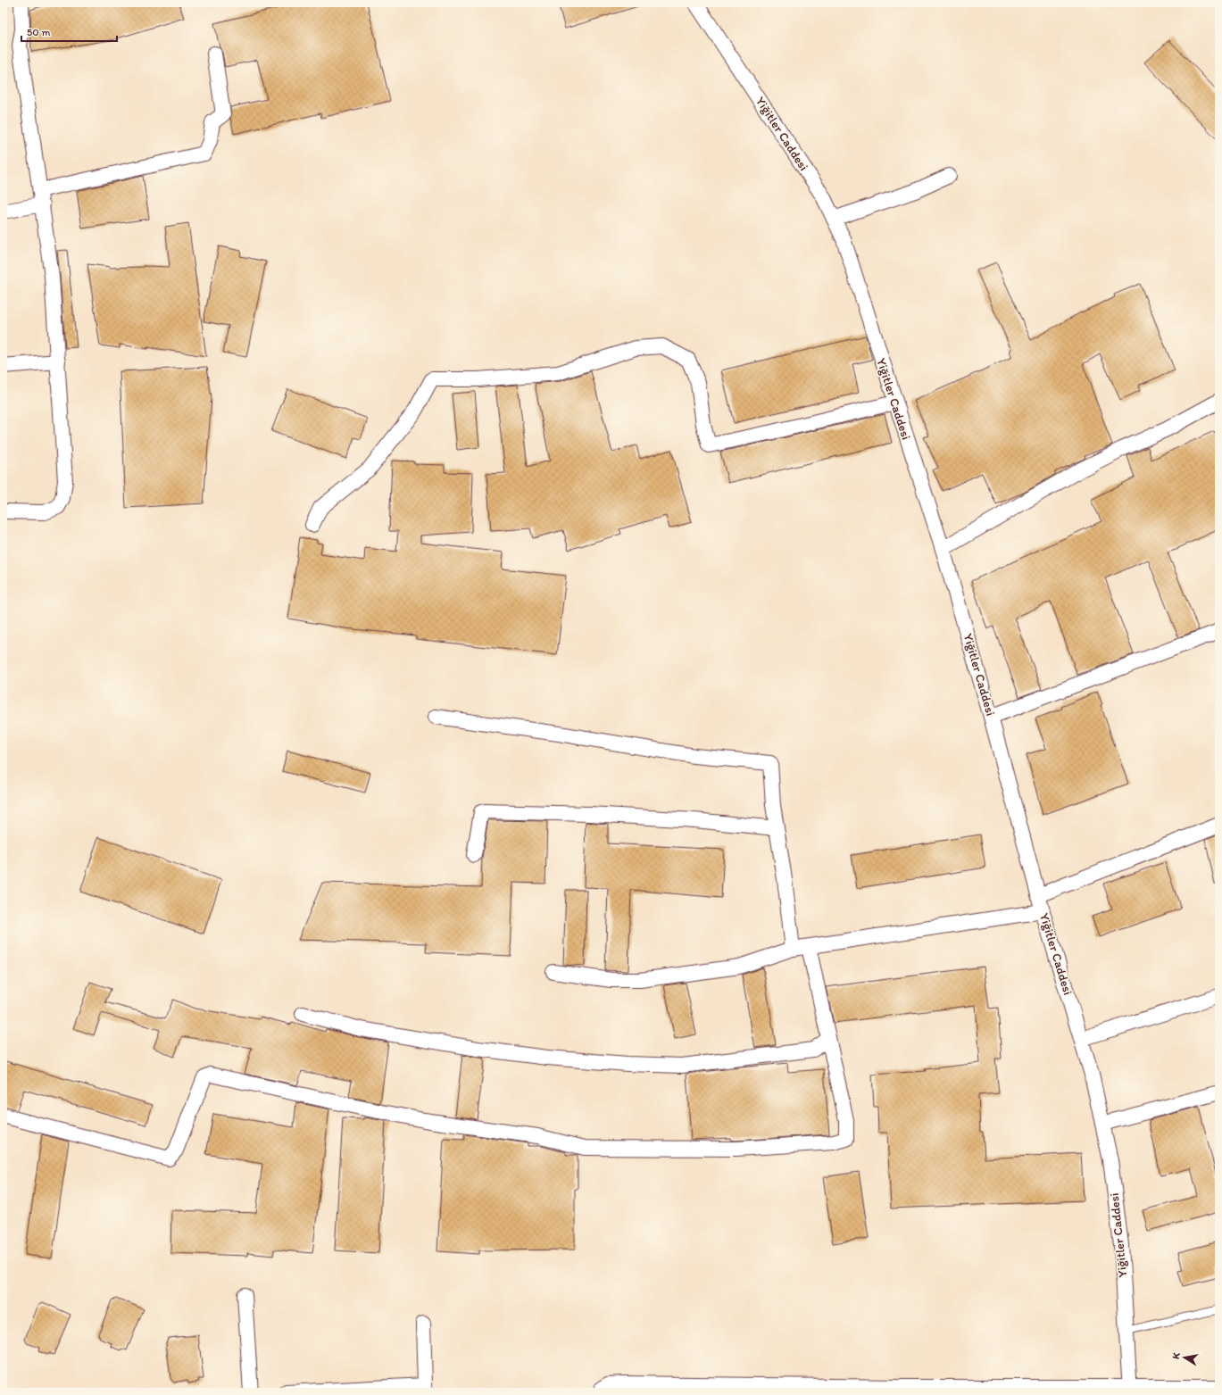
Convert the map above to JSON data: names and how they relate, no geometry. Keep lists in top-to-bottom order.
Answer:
{
  "streets": {
    "street": ["Yiğitler Caddesi"]
  },
  "scale_bar": "50 m",
  "north": "left"
}
